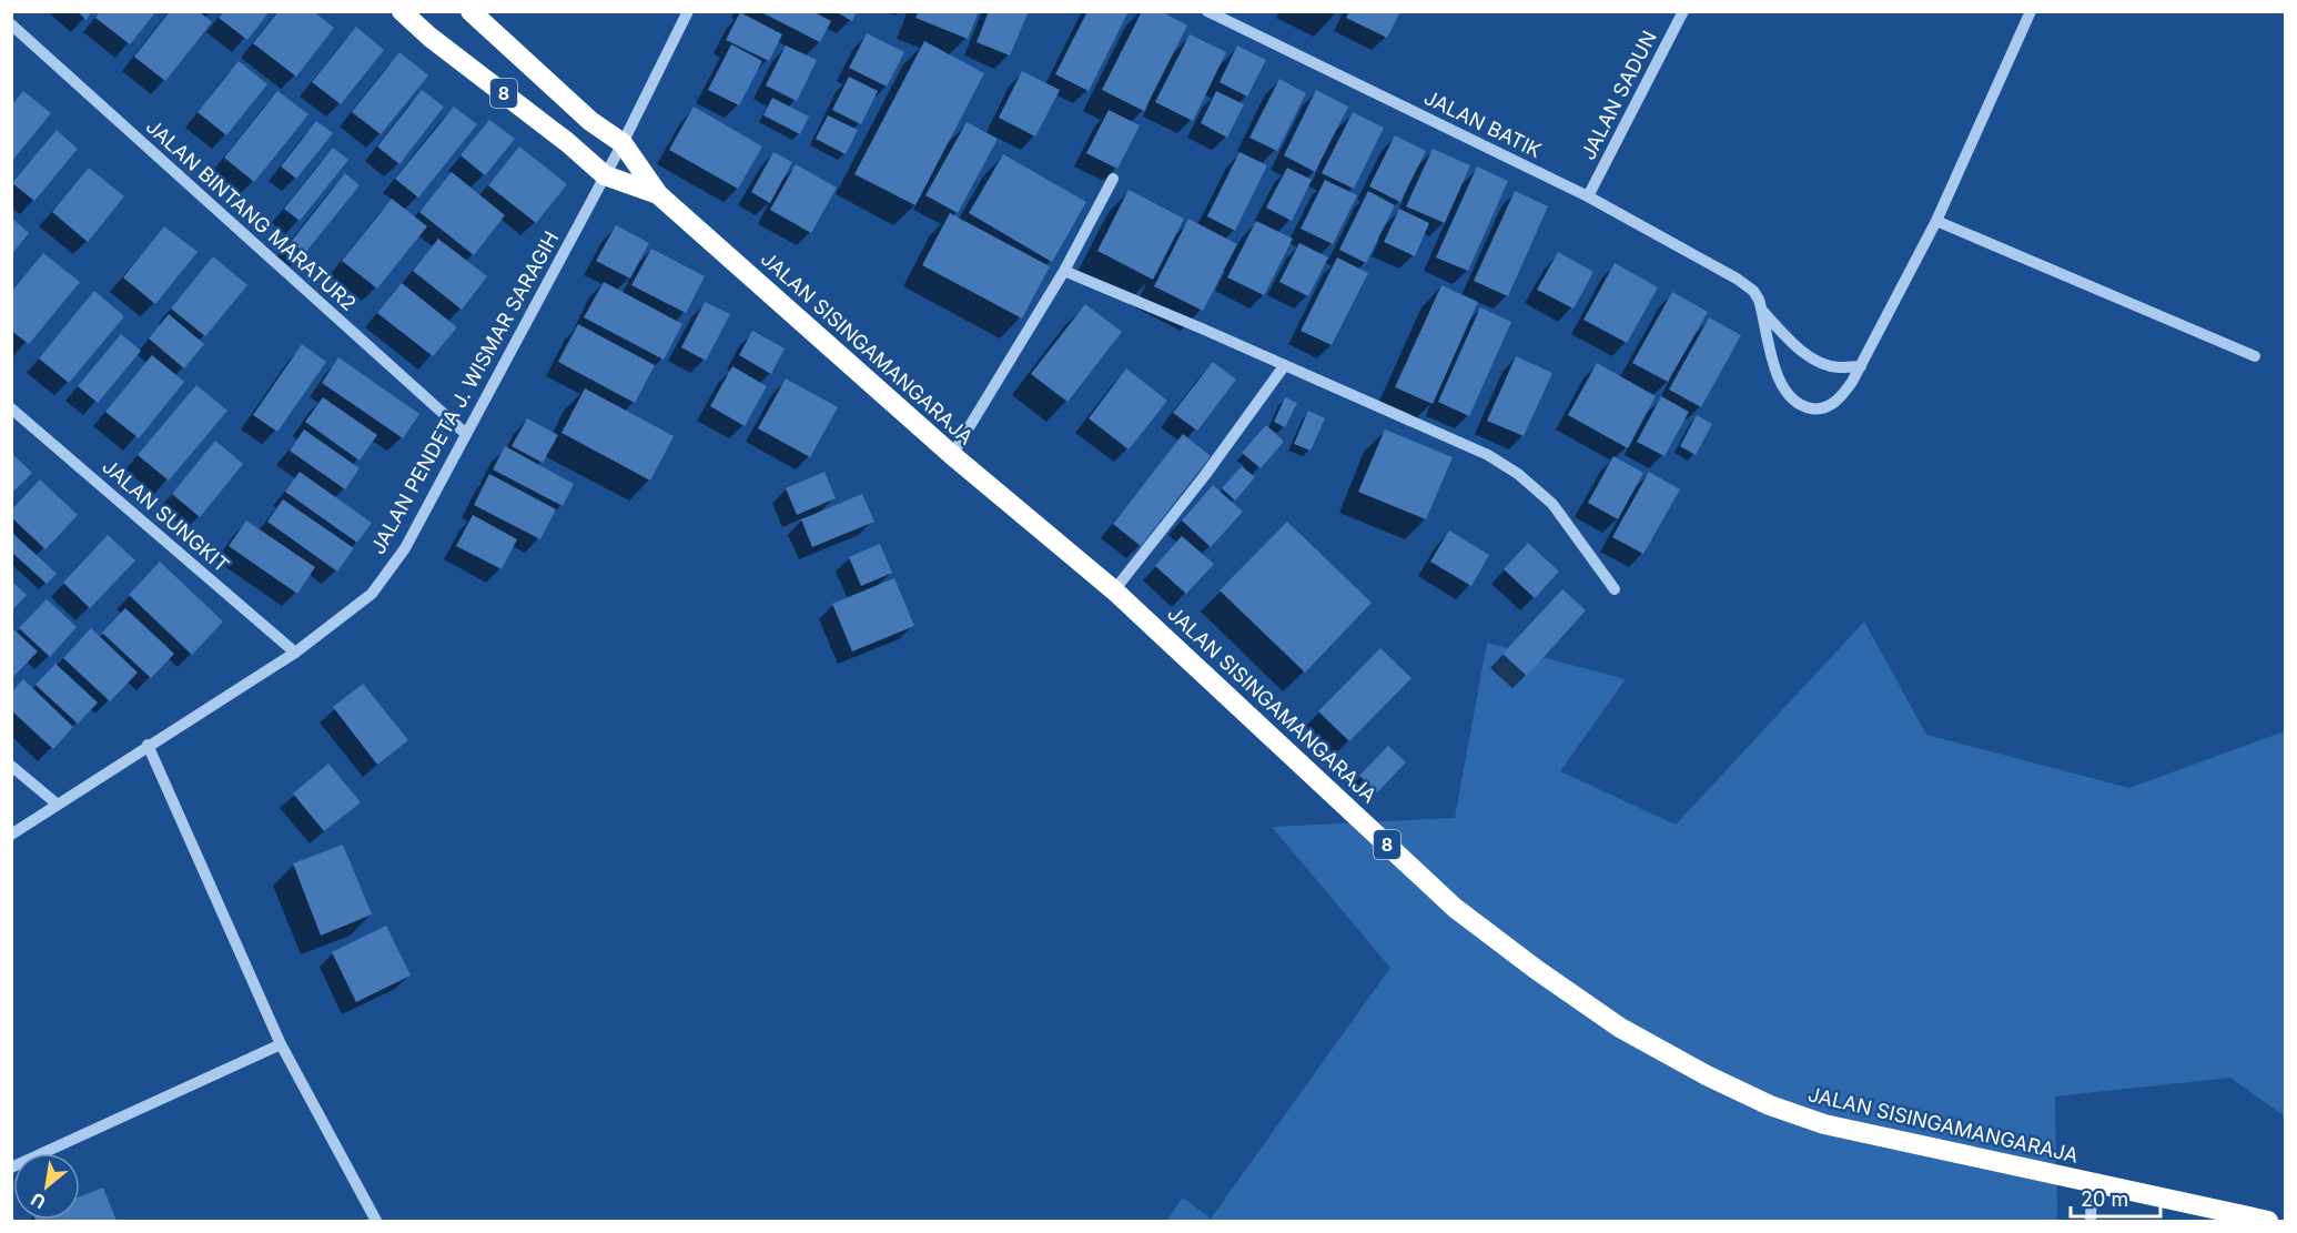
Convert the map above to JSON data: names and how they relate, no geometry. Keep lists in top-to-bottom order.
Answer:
{
  "streets": {
    "highway": ["8", "JALAN SISINGAMANGARAJA"],
    "street": [
      "JALAN SADUN",
      "JALAN BATIK",
      "JALAN BINTANG MARATUR2",
      "JALAN PENDETA J. WISMAR SARAGIH",
      "JALAN SUNGKIT"
    ]
  },
  "crossings": [
    ["8", "JALAN SISINGAMANGARAJA"],
    ["8", "JALAN PENDETA J. WISMAR SARAGIH"],
    ["JALAN SADUN", "JALAN BATIK"],
    ["JALAN BINTANG MARATUR2", "JALAN PENDETA J. WISMAR SARAGIH"],
    ["JALAN SISINGAMANGARAJA", "JALAN PENDETA J. WISMAR SARAGIH"],
    ["JALAN PENDETA J. WISMAR SARAGIH", "JALAN SUNGKIT"]
  ],
  "scale_bar": "20 m",
  "north": "bottom left"
}
